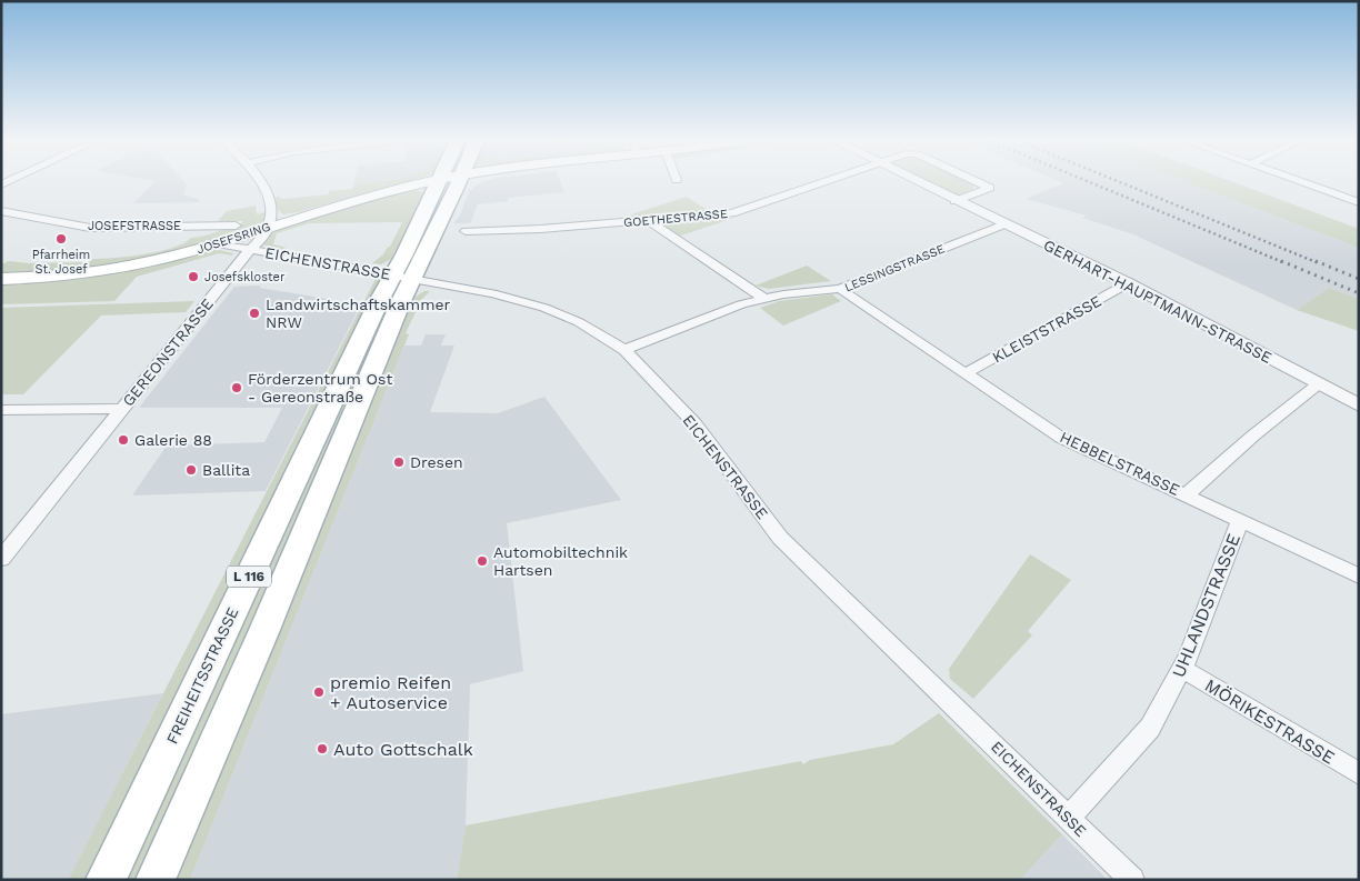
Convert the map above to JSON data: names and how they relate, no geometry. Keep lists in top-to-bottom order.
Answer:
{
  "streets": {
    "main road": ["JOSEFSRING", "L 116", "FREIHEITSSTRASSE"],
    "street": [
      "GOETHESTRASSE",
      "JOSEFSTRASSE",
      "EICHENSTRASSE",
      "LESSINGSTRASSE",
      "GERHART-HAUPTMANN-STRASSE",
      "KLEISTSTRASSE",
      "GEREONSTRASSE",
      "HEBBELSTRASSE",
      "UHLANDSTRASSE",
      "MÖRIKESTRASSE"
    ]
  },
  "crossings": [
    ["GOETHESTRASSE", "GERHART-HAUPTMANN-STRASSE"],
    ["JOSEFSRING", "EICHENSTRASSE"],
    ["JOSEFSRING", "GEREONSTRASSE"],
    ["EICHENSTRASSE", "LESSINGSTRASSE"],
    ["EICHENSTRASSE", "GEREONSTRASSE"],
    ["EICHENSTRASSE", "UHLANDSTRASSE"],
    ["EICHENSTRASSE", "FREIHEITSSTRASSE"],
    ["LESSINGSTRASSE", "GERHART-HAUPTMANN-STRASSE"],
    ["LESSINGSTRASSE", "HEBBELSTRASSE"],
    ["GERHART-HAUPTMANN-STRASSE", "KLEISTSTRASSE"],
    ["KLEISTSTRASSE", "HEBBELSTRASSE"],
    ["HEBBELSTRASSE", "UHLANDSTRASSE"],
    ["UHLANDSTRASSE", "MÖRIKESTRASSE"]
  ],
  "places": [
    "Pfarrheim St. Josef",
    "Josefskloster",
    "Landwirtschaftskammer NRW",
    "Förderzentrum Ost - Gereonstraße",
    "Galerie 88",
    "Dresen",
    "Ballita",
    "Automobiltechnik Hartsen",
    "premio Reifen + Autoservice",
    "Auto Gottschalk"
  ]
}
